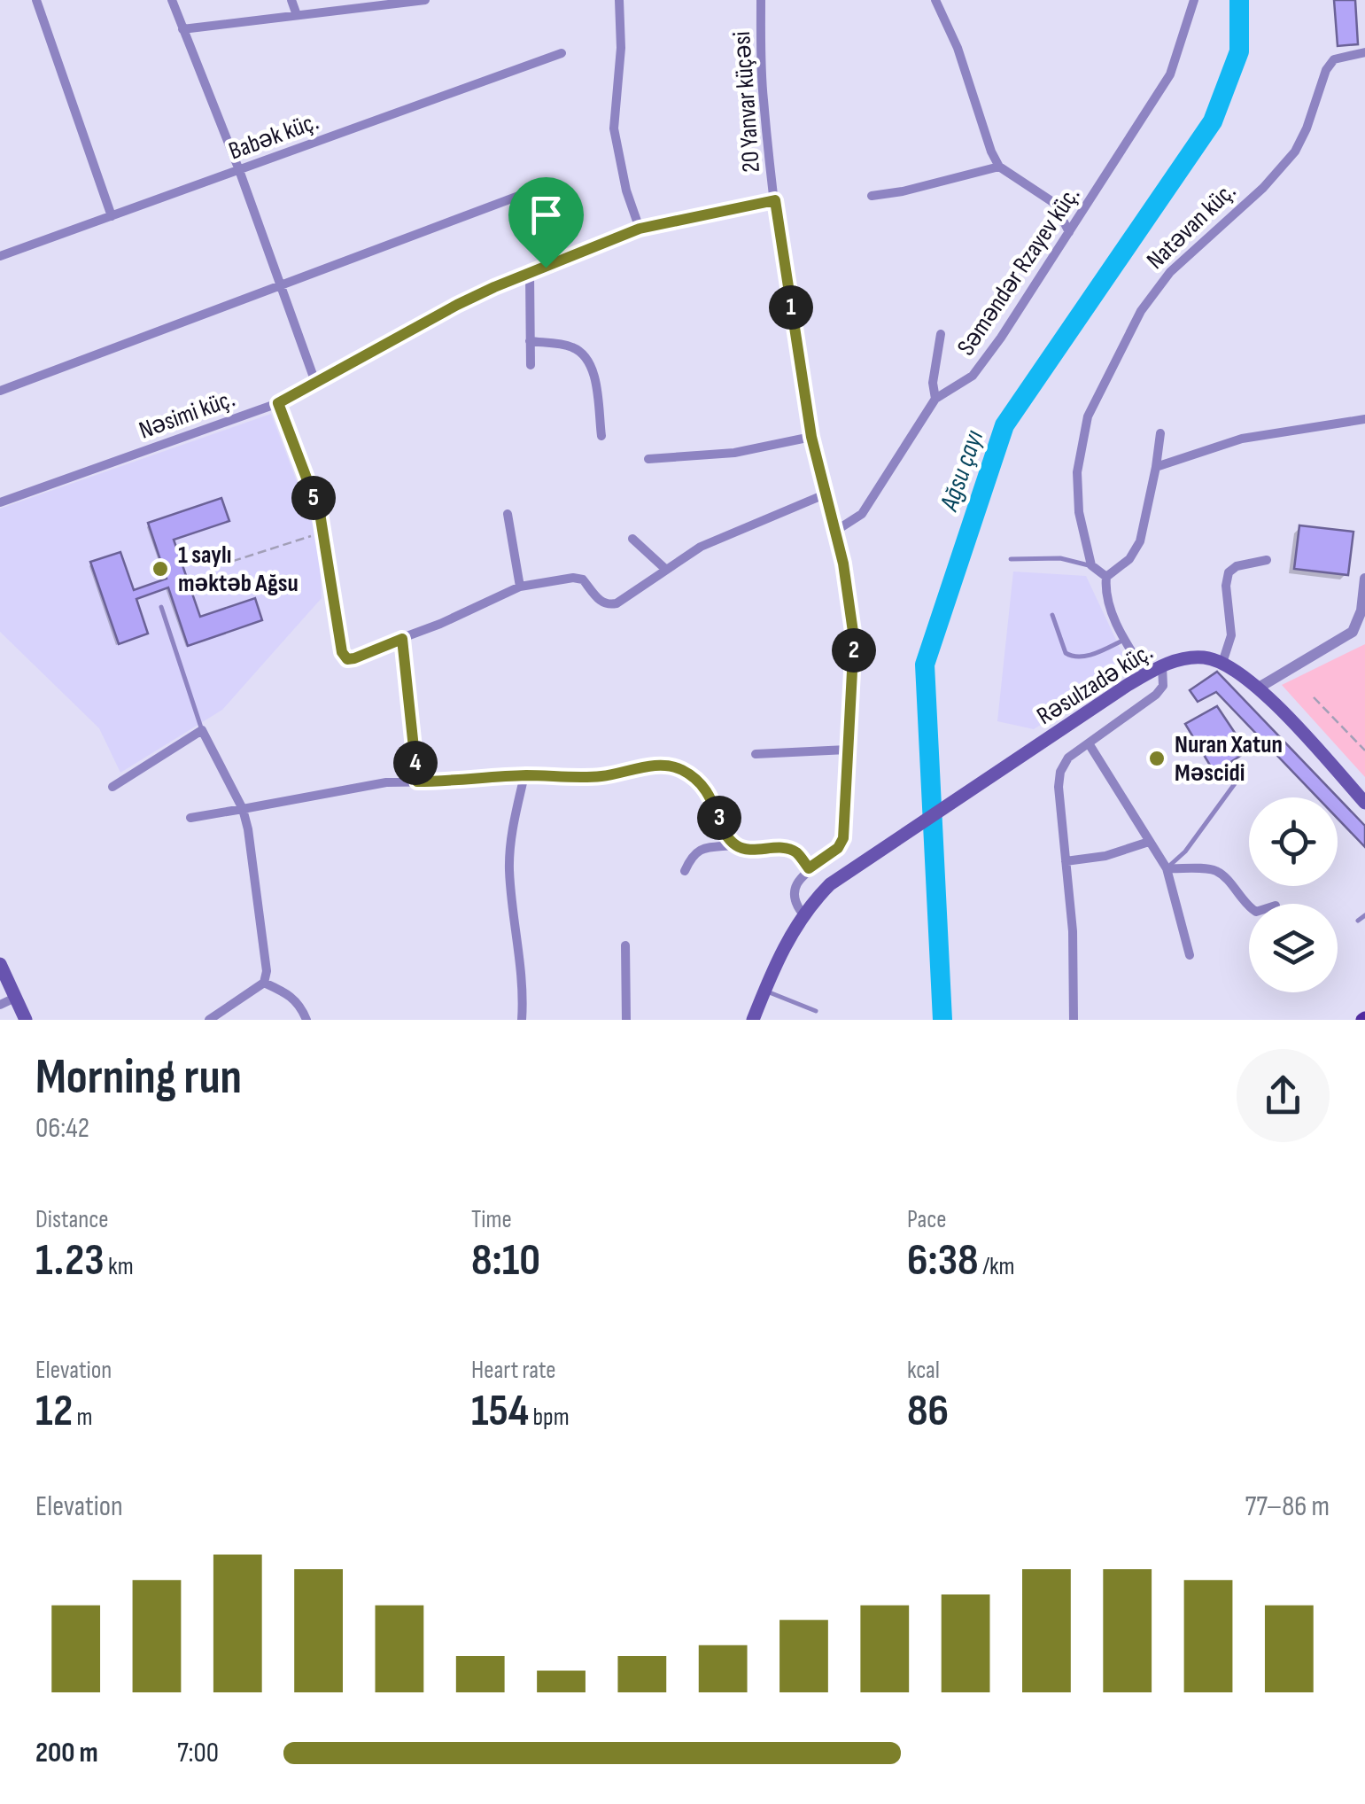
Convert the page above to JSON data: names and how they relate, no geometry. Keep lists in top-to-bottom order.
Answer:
{
  "streets": {
    "main road": ["Rəsulzadə küç."],
    "street": [
      "20 Yanvar küçəsi",
      "Babək küç.",
      "Natəvan küç.",
      "Səməndər Rzayev küç.",
      "Nəsimi küç."
    ]
  },
  "crossings": [
    ["20 Yanvar küçəsi", "Səməndər Rzayev küç."],
    ["20 Yanvar küçəsi", "Nəsimi küç."]
  ],
  "water": ["Ağsu çayı"],
  "places": ["1 saylı məktəb Ağsu", "Nuran Xatun Məscidi"],
  "page": {
    "pins": [
      "1",
      "5",
      "2",
      "4",
      "3"
    ],
    "heading": ["Morning run", "06:42"],
    "stats": [
      ["Distance", "1.23 km"],
      ["Time", "8:10"],
      ["Pace", "6:38 /km"],
      ["Elevation", "12 m"],
      ["Heart rate", "154 bpm"],
      ["kcal", "86"]
    ],
    "chart": ["Elevation", "77–86 m"],
    "list": [
      {
        "name": "200 m",
        "note": "7:00"
      }
    ]
  }
}
